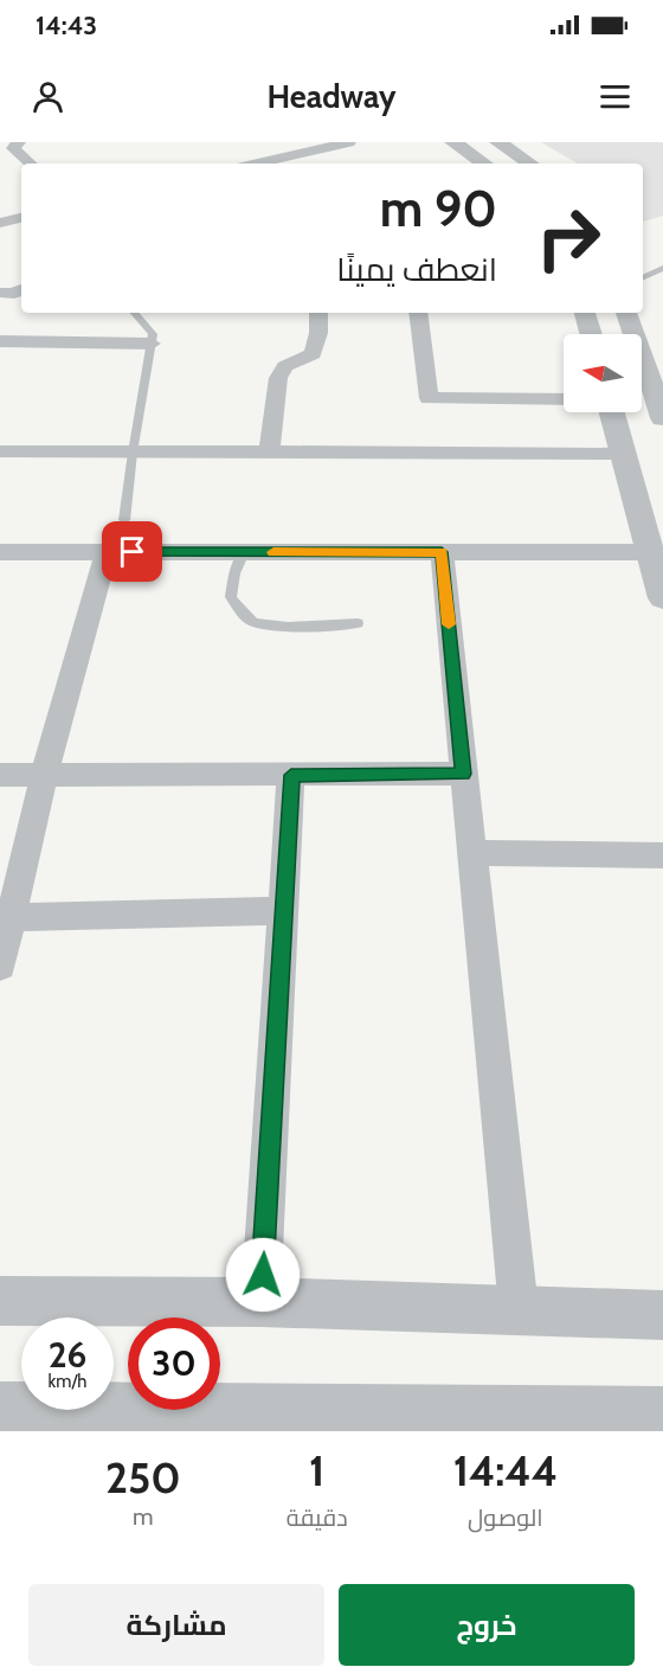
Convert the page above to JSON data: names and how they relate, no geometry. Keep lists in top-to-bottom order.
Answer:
{
  "north": "left",
  "page": {
    "status": "14:43",
    "header": "Headway",
    "turn": ["90 m", "انعطف يمينًا"],
    "speed": "26 km/h",
    "limit": "30",
    "eta": [
      "14:44",
      "الوصول",
      "1",
      "دقيقة",
      "250",
      "m"
    ],
    "buttons": ["خروج", "مشاركة"]
  }
}
